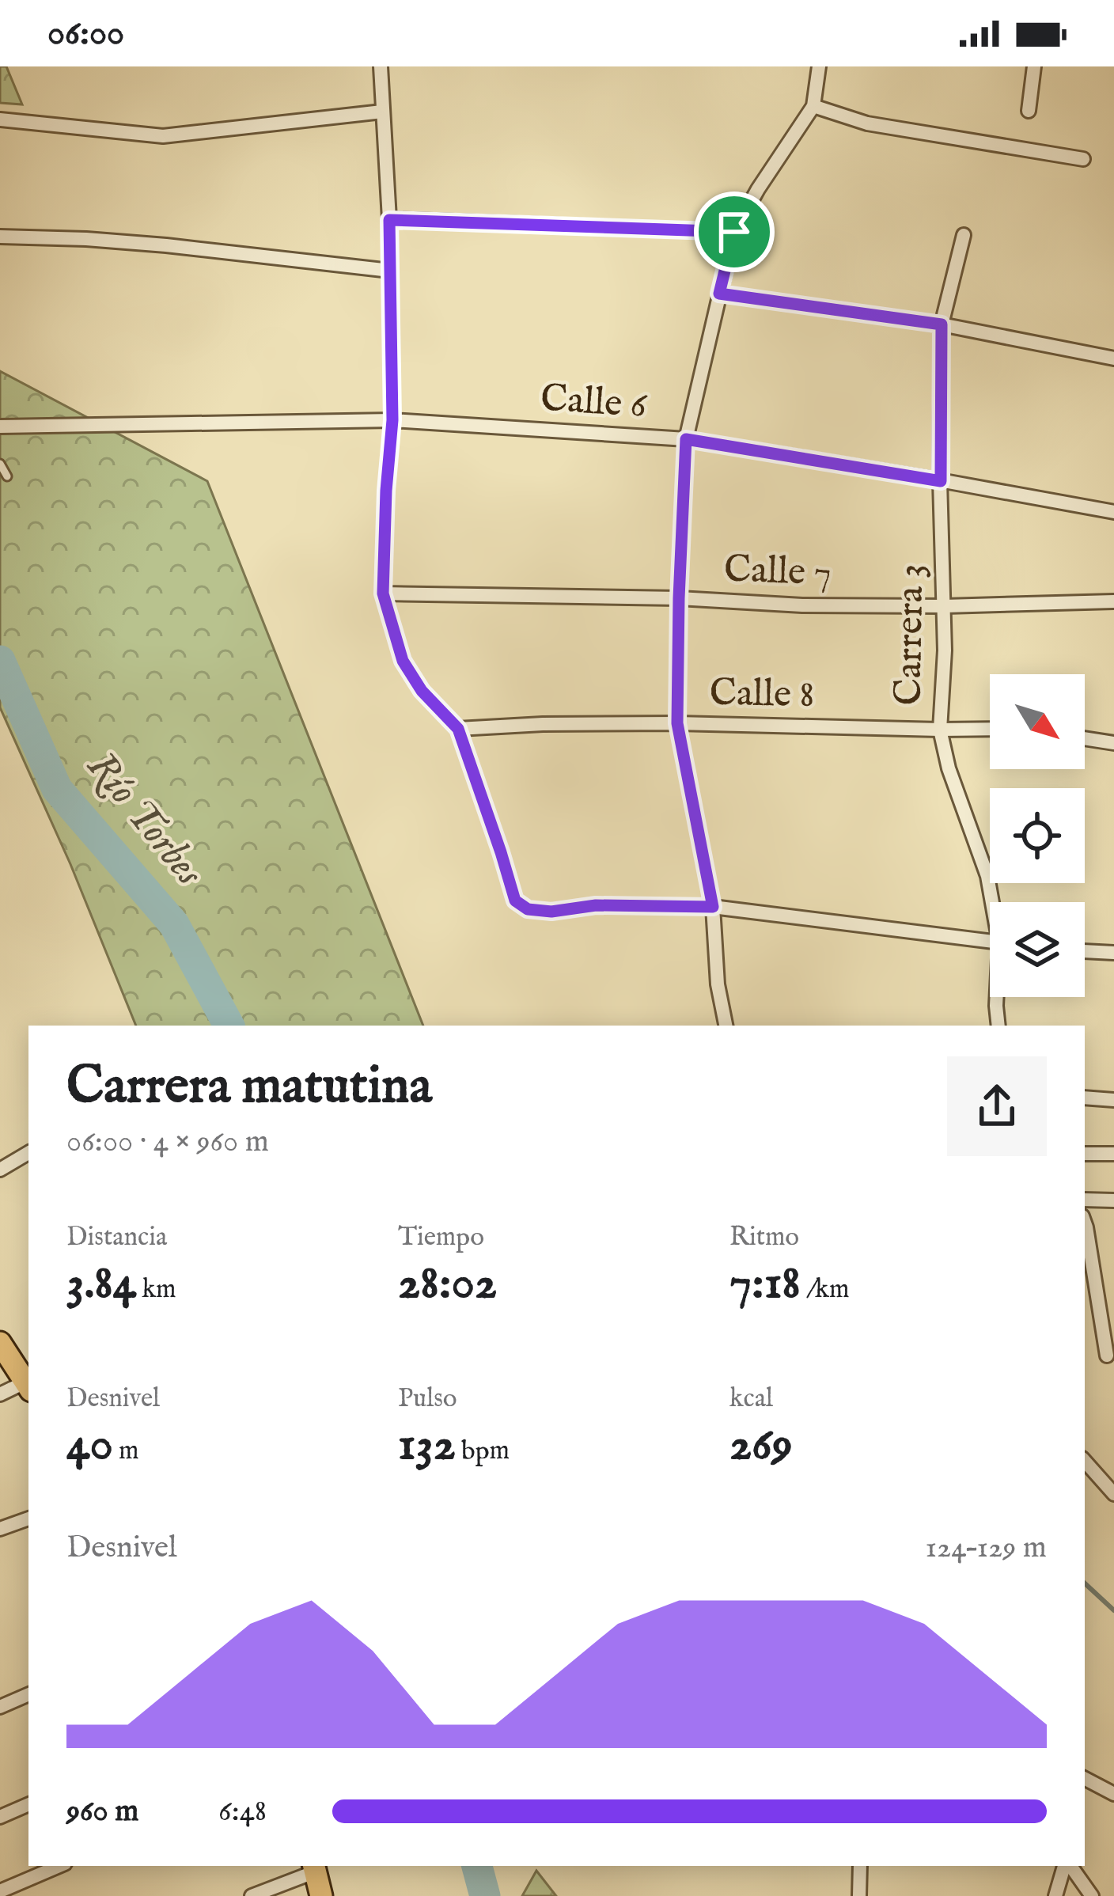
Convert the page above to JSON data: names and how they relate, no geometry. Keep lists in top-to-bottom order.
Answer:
{
  "streets": {
    "street": [
      "Calle 6",
      "Calle 7",
      "Carrera 3",
      "Calle 8"
    ]
  },
  "crossings": [
    ["Calle 6", "Carrera 3"],
    ["Calle 7", "Carrera 3"],
    ["Carrera 3", "Calle 8"]
  ],
  "water": ["Río Torbes"],
  "north": "bottom right",
  "page": {
    "status": "06:00",
    "heading": ["Carrera matutina", "06:00 · 4 × 960 m"],
    "stats": [
      ["Distancia", "3.84 km"],
      ["Tiempo", "28:02"],
      ["Ritmo", "7:18 /km"],
      ["Desnivel", "40 m"],
      ["Pulso", "132 bpm"],
      ["kcal", "269"]
    ],
    "chart": ["Desnivel", "124–129 m"],
    "list": [
      {
        "name": "960 m",
        "note": "6:48"
      }
    ]
  }
}
